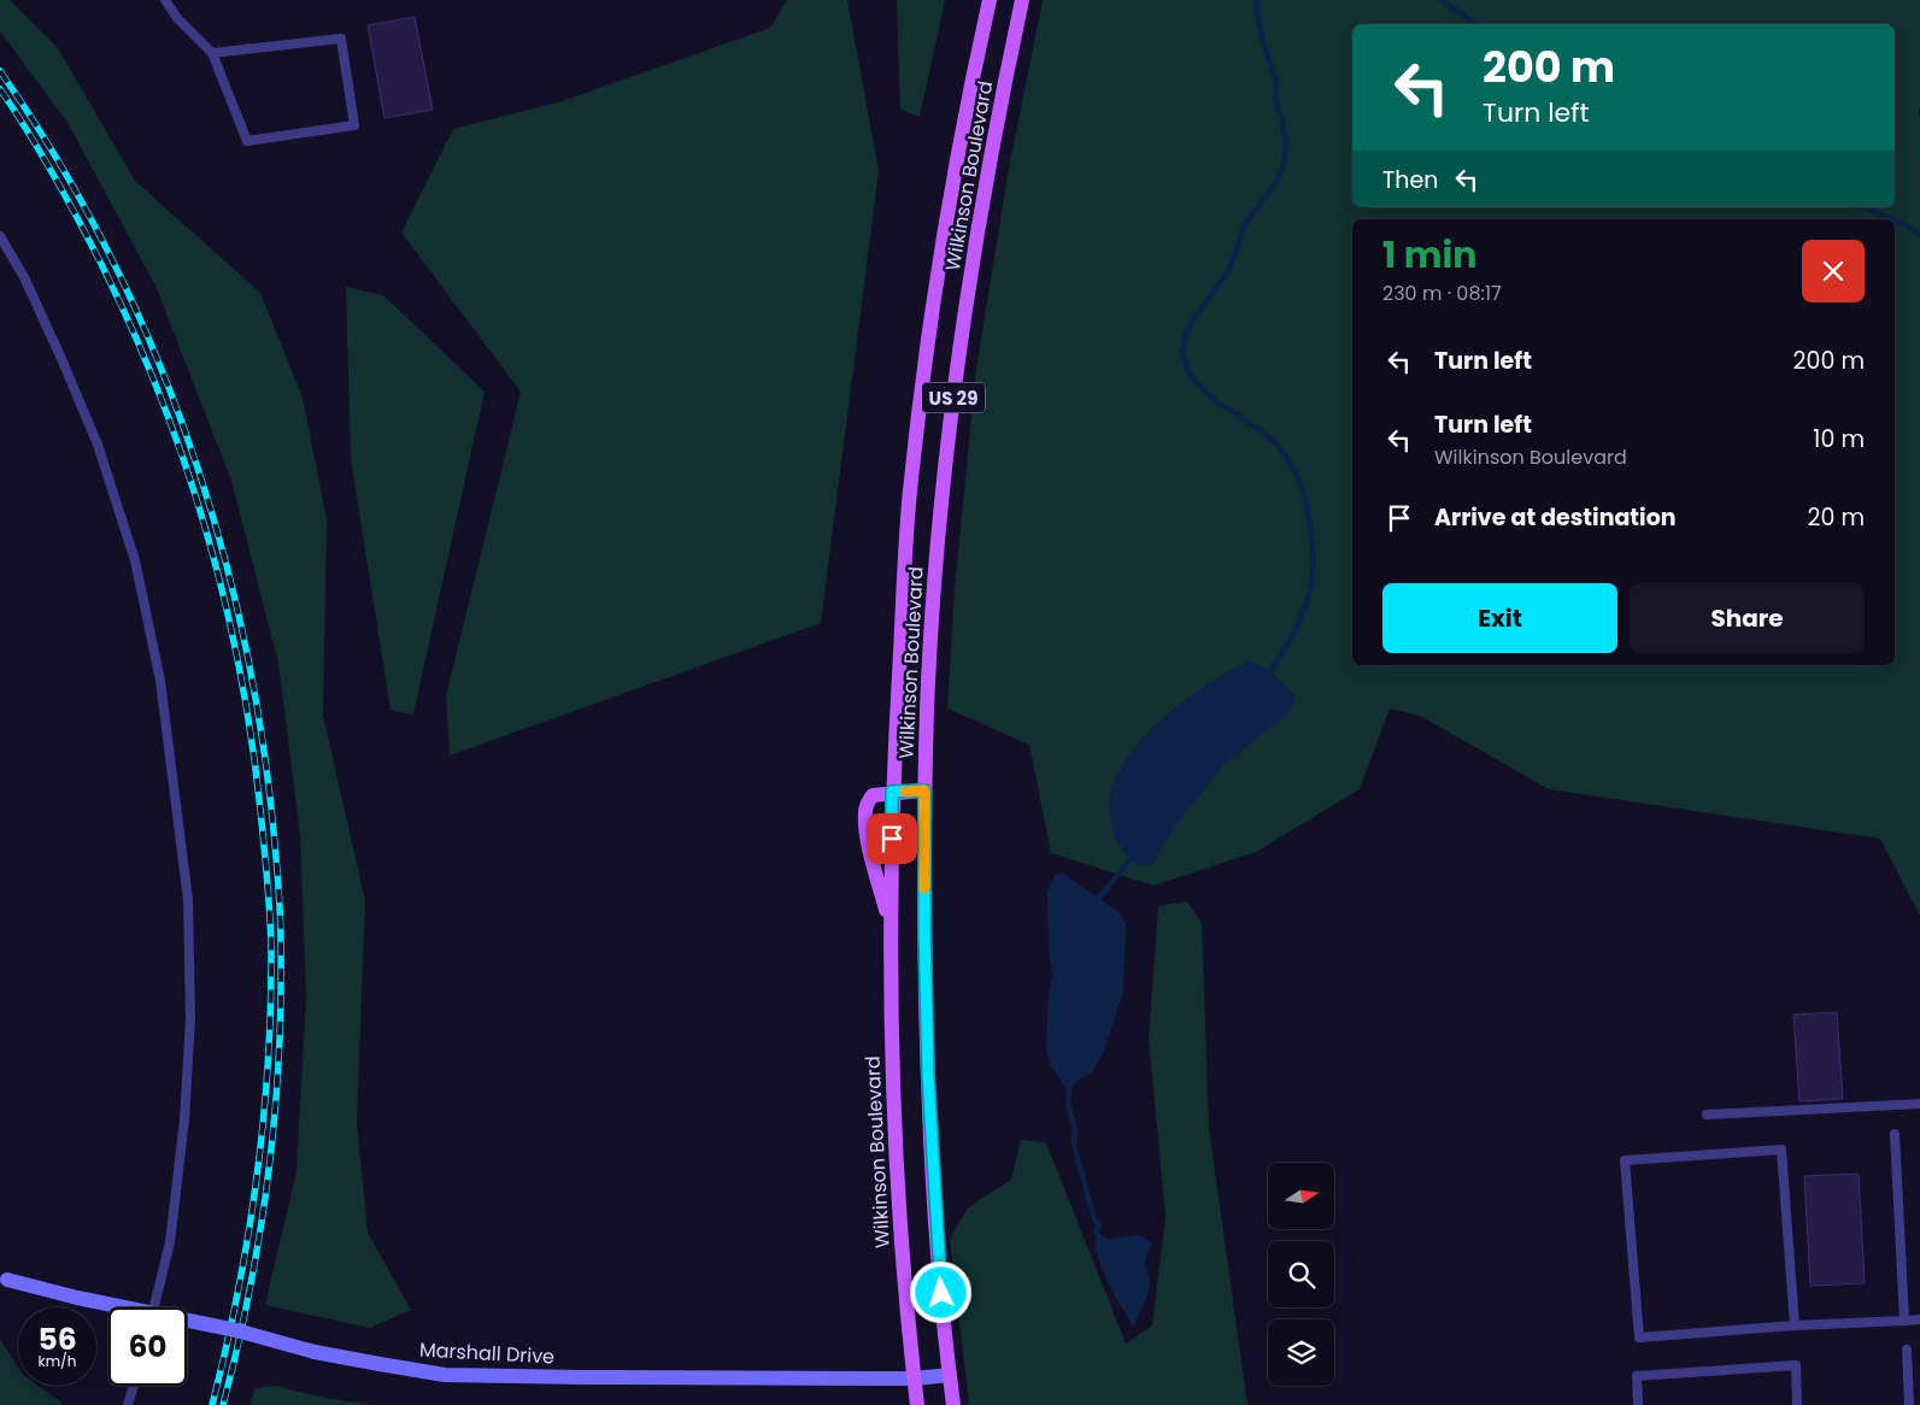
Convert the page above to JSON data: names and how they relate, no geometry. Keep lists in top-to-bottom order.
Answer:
{
  "streets": {
    "main road": ["Wilkinson Boulevard", "US 29"],
    "street": ["Marshall Drive"]
  },
  "crossings": [
    ["Wilkinson Boulevard", "Marshall Drive"]
  ],
  "north": "right",
  "page": {
    "turn": ["200 m", "Turn left"],
    "then": "Then",
    "heading": ["1 min", "230 m · 08:17"],
    "list": [
      {
        "name": "Turn left",
        "value": "200 m"
      },
      {
        "name": "Turn left",
        "note": "Wilkinson Boulevard",
        "value": "10 m"
      },
      {
        "name": "Arrive at destination",
        "value": "20 m"
      }
    ],
    "buttons": ["Exit", "Share"],
    "speed": "56 km/h",
    "limit": "60"
  }
}
